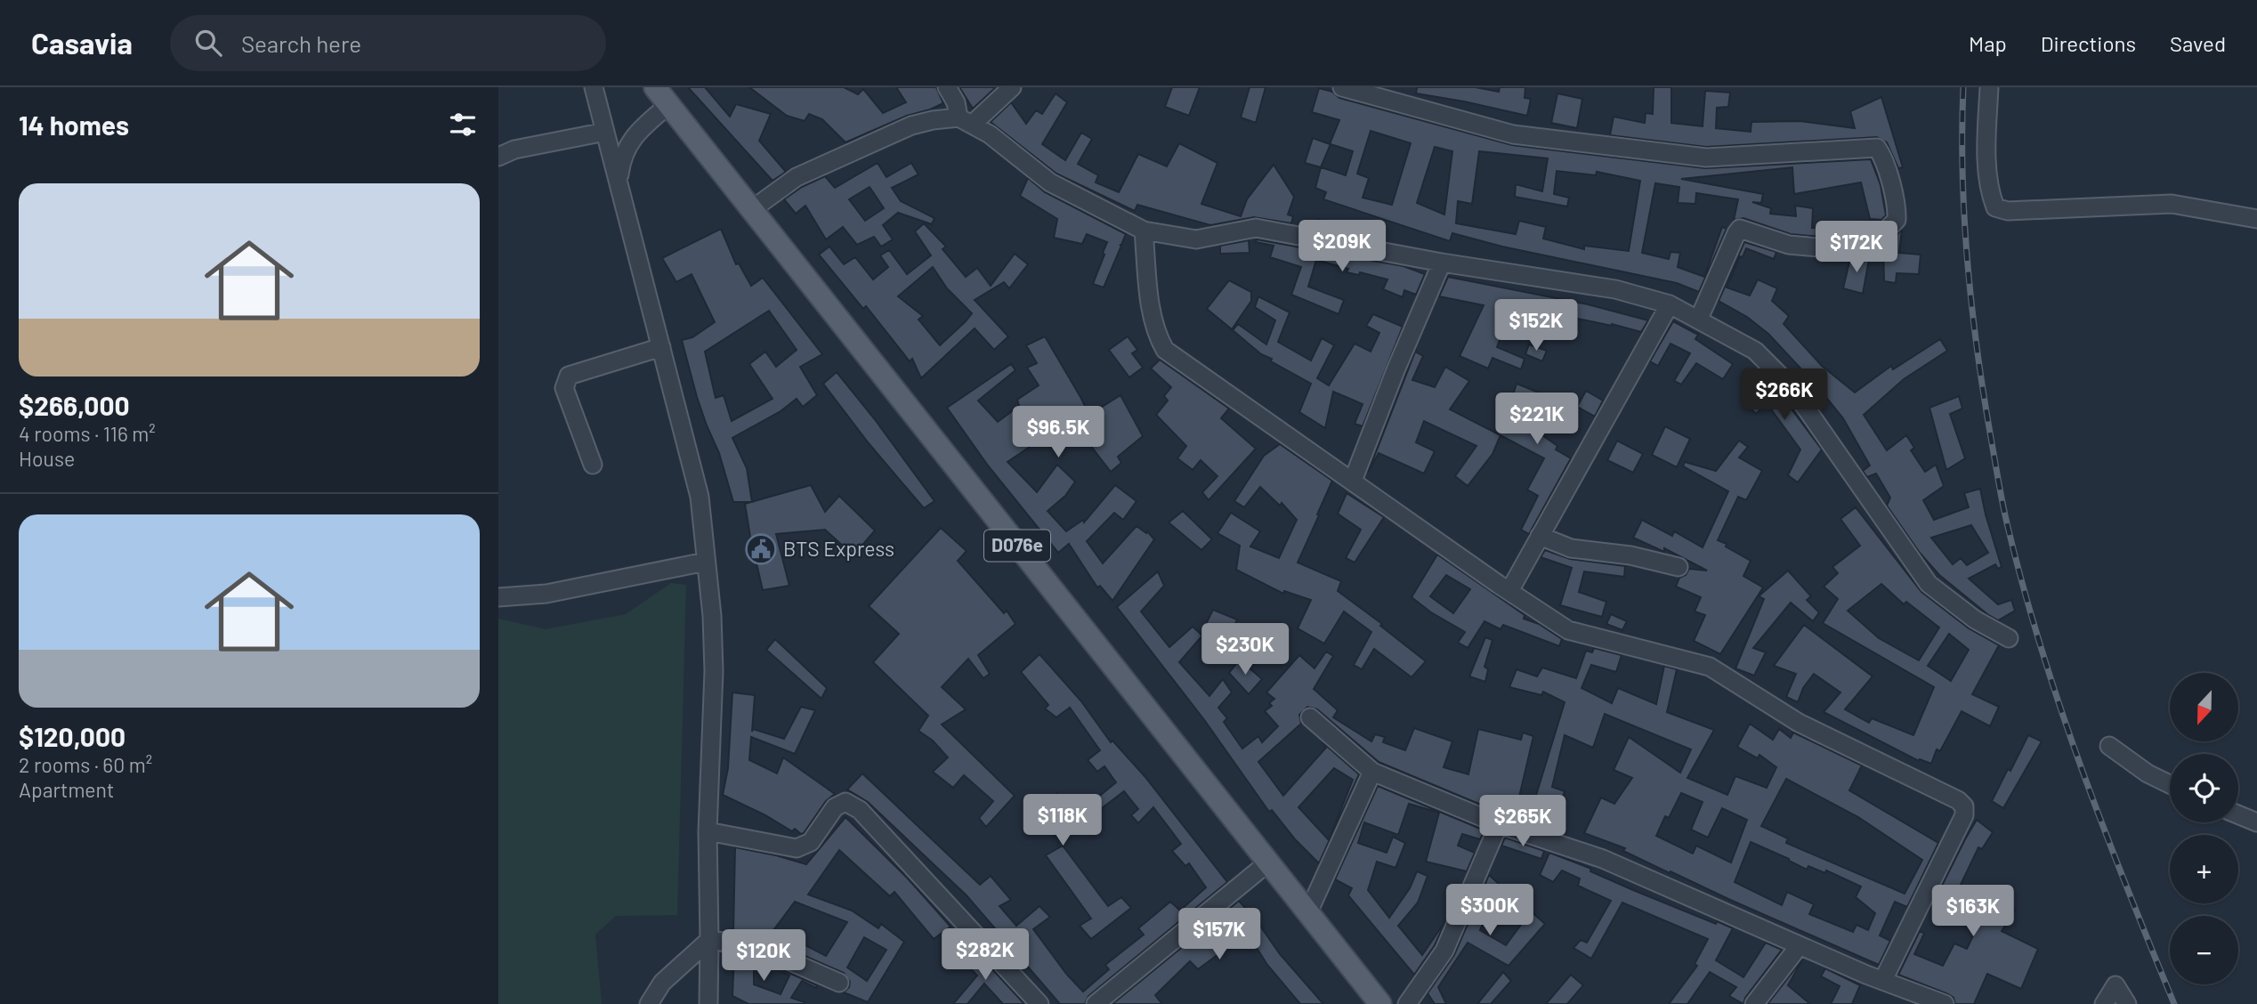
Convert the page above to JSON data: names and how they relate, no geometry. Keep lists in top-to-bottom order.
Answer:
{
  "streets": {
    "main road": ["D076e"]
  },
  "places": {
    "public building": ["BTS Express"]
  },
  "north": "bottom",
  "page": {
    "header": "Casavia",
    "search": "Search here",
    "nav": ["Map", "Directions", "Saved"],
    "heading": "14 homes",
    "list": [
      {
        "name": "$266,000",
        "note": "4 rooms · 116 m² · House"
      },
      {
        "name": "$120,000",
        "note": "2 rooms · 60 m² · Apartment"
      }
    ],
    "price": [
      "$209K",
      "$172K",
      "$152K",
      "$266K",
      "$221K",
      "$96.5K",
      "$230K",
      "$118K",
      "$265K",
      "$300K",
      "$163K",
      "$157K",
      "$282K",
      "$120K"
    ],
    "map_buttons": ["+", "−"]
  }
}
